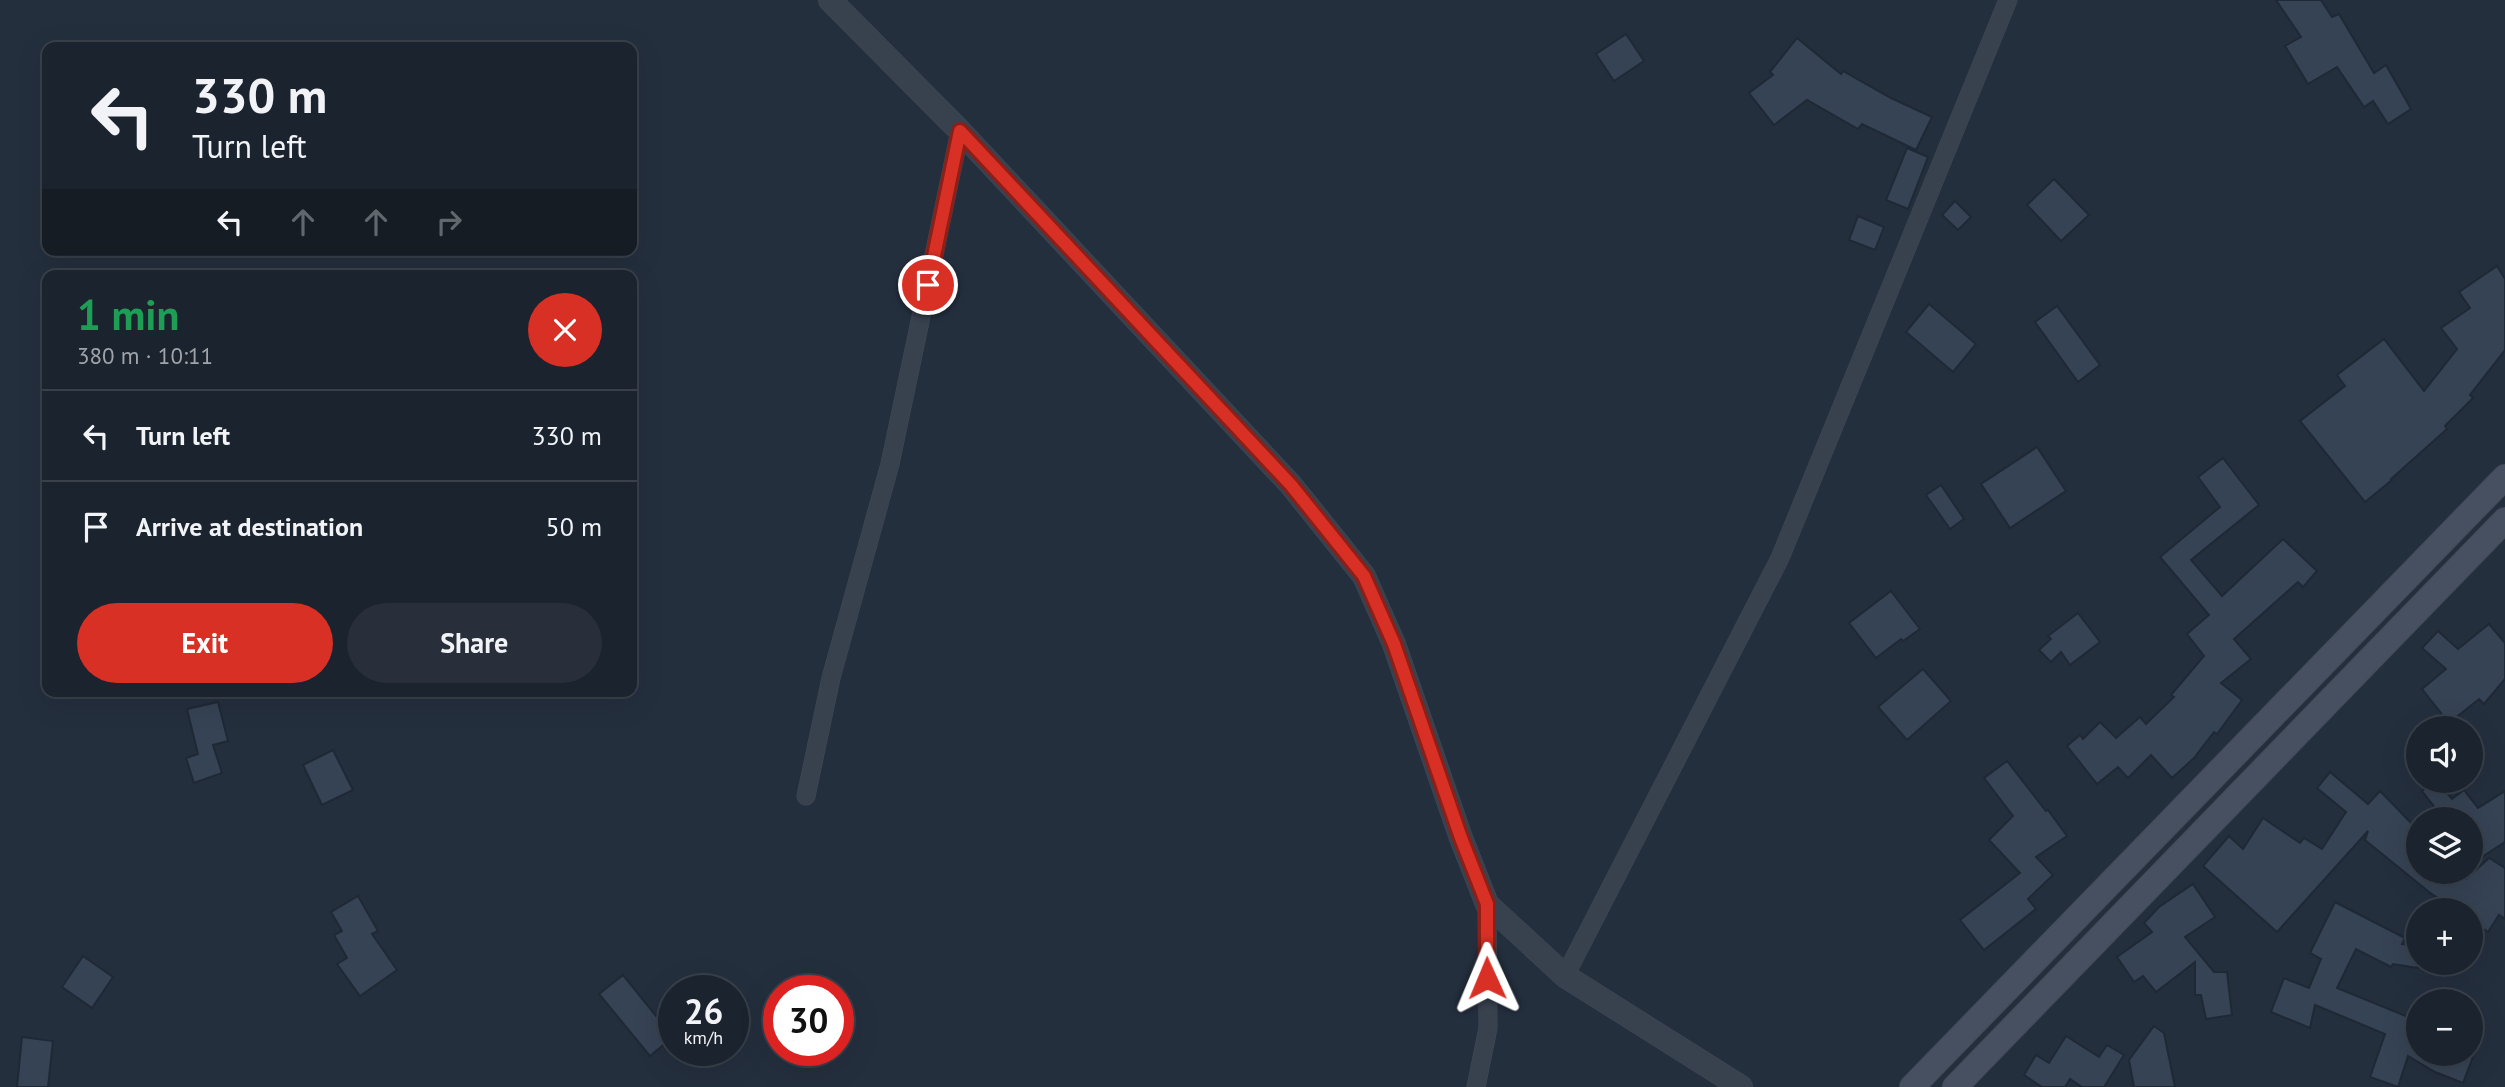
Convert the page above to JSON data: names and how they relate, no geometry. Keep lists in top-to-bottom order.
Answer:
{
  "page": {
    "turn": ["330 m", "Turn left"],
    "heading": ["1 min", "380 m · 10:11"],
    "list": [
      {
        "name": "Turn left",
        "value": "330 m"
      },
      {
        "name": "Arrive at destination",
        "value": "50 m"
      }
    ],
    "buttons": ["Exit", "Share"],
    "map_buttons": ["+", "−"],
    "speed": "26 km/h",
    "limit": "30"
  }
}
